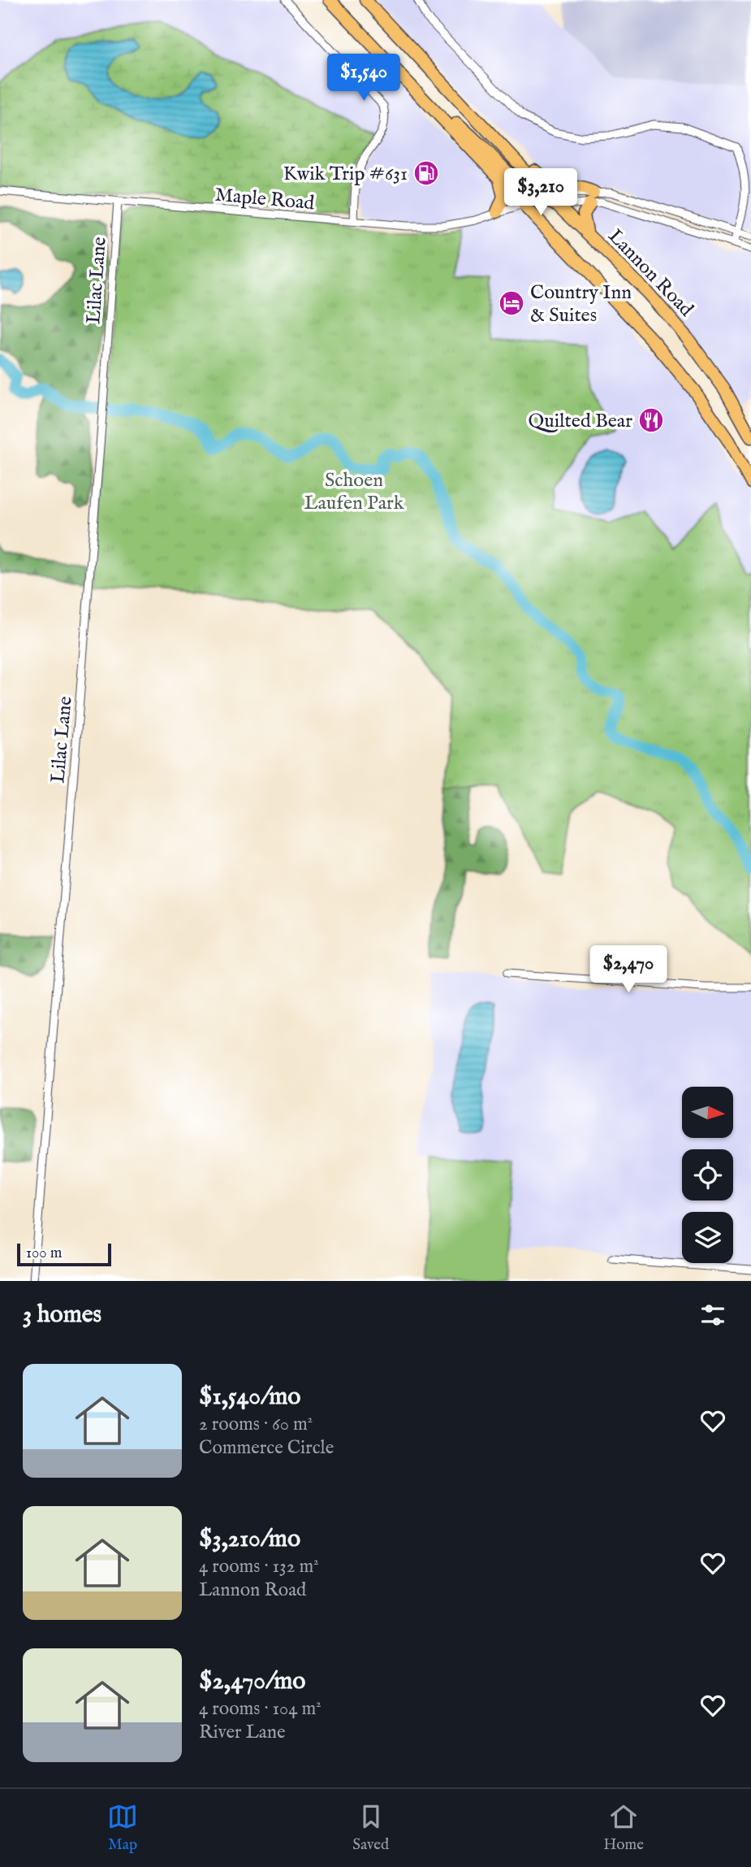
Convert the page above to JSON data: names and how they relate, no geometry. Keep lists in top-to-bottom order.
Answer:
{
  "streets": {
    "main road": ["Lannon Road"],
    "street": ["Maple Road", "Lilac Lane"]
  },
  "crossings": [
    ["Maple Road", "Lannon Road"],
    ["Maple Road", "Lilac Lane"]
  ],
  "parks": ["Schoen Laufen Park"],
  "places": {
    "fuel station": ["Kwik Trip #631"],
    "hotel": ["Country Inn & Suites"],
    "restaurant": ["Quilted Bear"]
  },
  "scale_bar": "100 m",
  "north": "right",
  "page": {
    "price": ["$1,540", "$3,210", "$2,470"],
    "scale": "100 m",
    "heading": "3 homes",
    "list": [
      {
        "name": "$1,540/mo",
        "note": "2 rooms · 60 m² · Commerce Circle"
      },
      {
        "name": "$3,210/mo",
        "note": "4 rooms · 132 m² · Lannon Road"
      },
      {
        "name": "$2,470/mo",
        "note": "4 rooms · 104 m² · River Lane"
      }
    ],
    "tabs": ["Map", "Saved", "Home"]
  }
}
